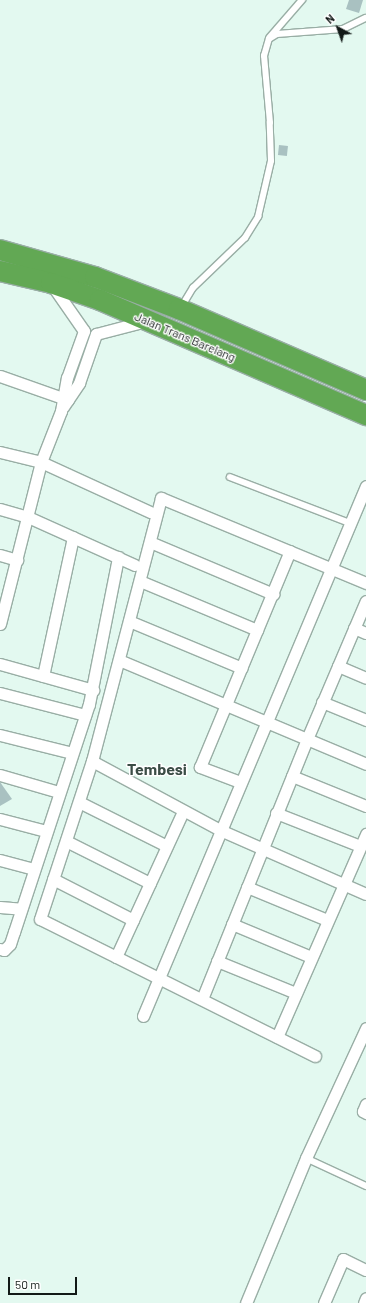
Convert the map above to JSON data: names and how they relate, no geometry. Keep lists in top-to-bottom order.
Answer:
{
  "streets": {
    "highway": ["Jalan Trans Barelang"]
  },
  "districts": ["Tembesi"],
  "scale_bar": "50 m",
  "north": "top left"
}
